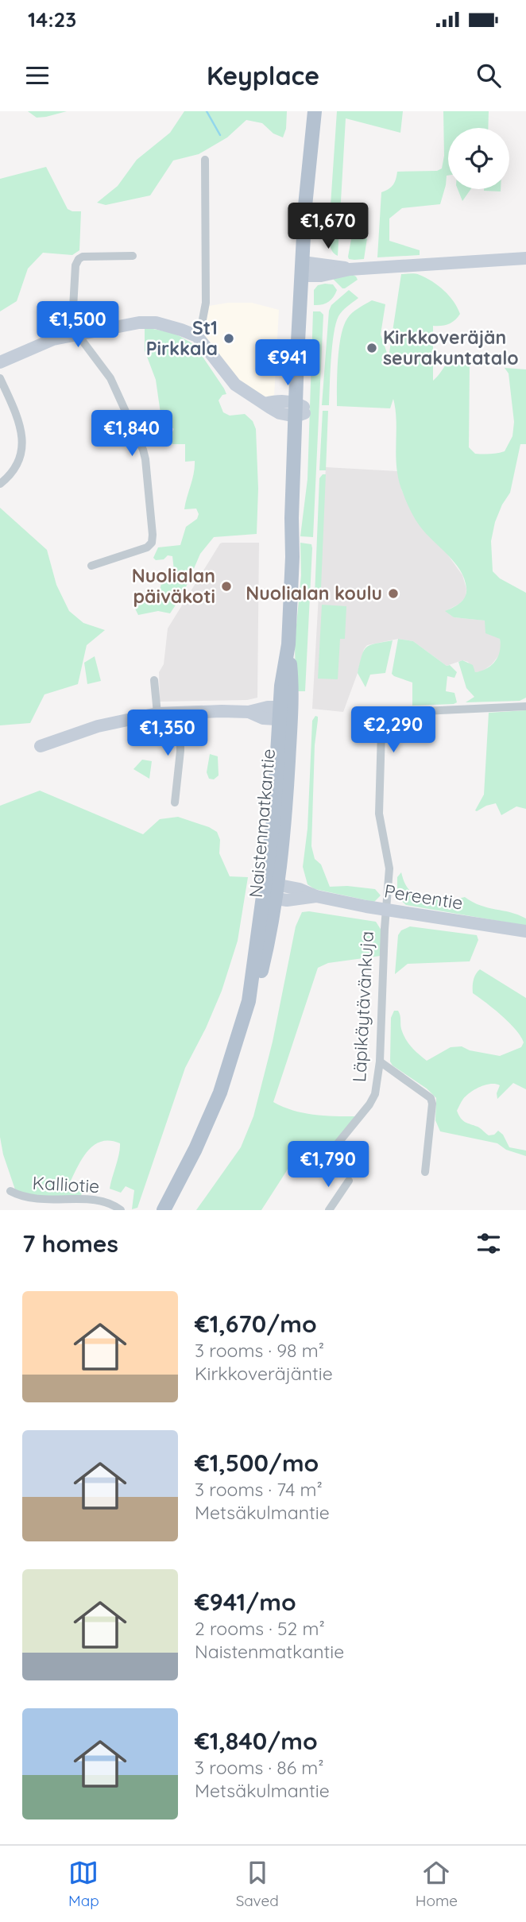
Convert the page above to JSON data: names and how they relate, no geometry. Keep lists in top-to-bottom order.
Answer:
{
  "streets": {
    "main road": ["Naistenmatkantie"],
    "street": ["Pereentie", "Läpikäytävänkuja", "Kalliotie"]
  },
  "crossings": [
    ["Naistenmatkantie", "Pereentie"],
    ["Pereentie", "Läpikäytävänkuja"]
  ],
  "places": [
    "St1 Pirkkala",
    "Kirkkoveräjän seurakuntatalo",
    "Nuolialan päiväkoti",
    "Nuolialan koulu"
  ],
  "page": {
    "status": "14:23",
    "header": "Keyplace",
    "price": [
      "€1,670",
      "€1,500",
      "€941",
      "€1,840",
      "€2,290",
      "€1,350",
      "€1,790"
    ],
    "heading": "7 homes",
    "list": [
      {
        "name": "€1,670/mo",
        "note": "3 rooms · 98 m² · Kirkkoveräjäntie"
      },
      {
        "name": "€1,500/mo",
        "note": "3 rooms · 74 m² · Metsäkulmantie"
      },
      {
        "name": "€941/mo",
        "note": "2 rooms · 52 m² · Naistenmatkantie"
      },
      {
        "name": "€1,840/mo",
        "note": "3 rooms · 86 m² · Metsäkulmantie"
      }
    ],
    "tabs": ["Map", "Saved", "Home"]
  }
}
